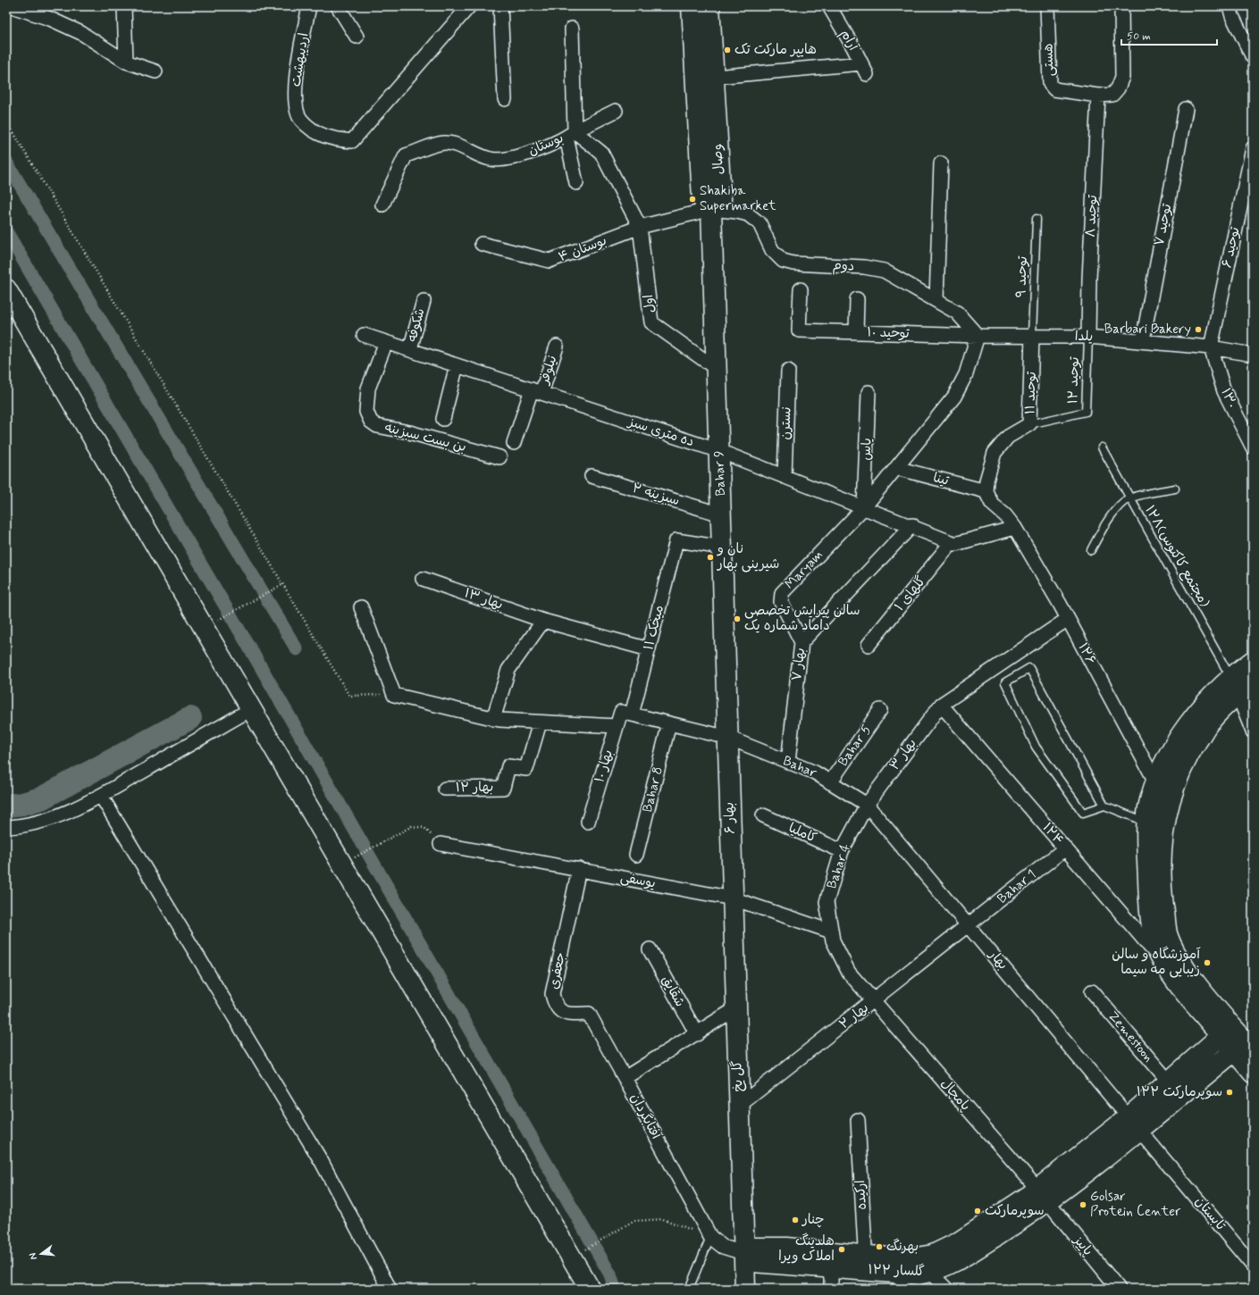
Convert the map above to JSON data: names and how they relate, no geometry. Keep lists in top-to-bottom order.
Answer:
{
  "streets": {
    "main road": [
      "وصال",
      "Bahar 9",
      "بهار ۶",
      "گل یخ",
      "گلسار ۱۲۲"
    ],
    "street": [
      "آرام",
      "اردیبهشت",
      "هستی",
      "بوستان",
      "توحید ۸",
      "توحید ۷",
      "توحید ۶",
      "بوستان ۴",
      "دوم",
      "اول",
      "شکوفه",
      "توحید ۱۰",
      "یلدا",
      "نیلوفر",
      "توحید ۱۱",
      "۱۳۰",
      "نسترن",
      "ده متری سبز",
      "بن بست سبزینه",
      "یاس",
      "تینا",
      "سبزینه ۲",
      "Maryam",
      "گلهای ۱",
      "بهار ۱۳",
      "میخک ۱۱",
      "۱۲۶",
      "بهار ۷",
      "Bahar 5",
      "بهار ۳",
      "بهار ۱۰",
      "Bahar",
      "بهار ۱۲",
      "Bahar 8",
      "کاملیا",
      "۱۲۴",
      "Bahar 4",
      "یوسفی",
      "Bahar 1",
      "بهار",
      "جعفری",
      "شقایق",
      "بهار ۲",
      "Zemestoon",
      "پامچال",
      "آفتابگردان",
      "ارکیده",
      "تابستان",
      "پاییز"
    ],
    "lane": ["توحید ۹", "توحید ۱۲", "۱۲۸(مجتمع کاکتوس)"]
  },
  "crossings": [
    ["آرام", "وصال"],
    ["هستی", "توحید ۸"],
    ["بوستان", "بوستان ۴"],
    ["بوستان", "اول"],
    ["وصال", "دوم"],
    ["وصال", "Bahar 9"],
    ["توحید ۸", "یلدا"],
    ["توحید ۸", "توحید ۱۲"],
    ["توحید ۷", "یلدا"],
    ["توحید ۶", "یلدا"],
    ["توحید ۶", "۱۳۰"],
    ["بوستان ۴", "اول"],
    ["دوم", "توحید ۱۰"],
    ["دوم", "یلدا"],
    ["دوم", "Bahar 9"],
    ["دوم", "Maryam"],
    ["توحید ۹", "یلدا"],
    ["توحید ۹", "توحید ۱۱"],
    ["اول", "Bahar 9"],
    ["شکوفه", "ده متری سبز"],
    ["توحید ۱۰", "یلدا"],
    ["توحید ۱۰", "Maryam"],
    ["یلدا", "توحید ۱۲"],
    ["یلدا", "توحید ۱۱"],
    ["یلدا", "۱۳۰"],
    ["یلدا", "Maryam"],
    ["نیلوفر", "ده متری سبز"],
    ["توحید ۱۲", "توحید ۱۱"],
    ["توحید ۱۱", "تینا"],
    ["نسترن", "ده متری سبز"],
    ["ده متری سبز", "بن بست سبزینه"],
    ["ده متری سبز", "یاس"],
    ["ده متری سبز", "Bahar 9"],
    ["ده متری سبز", "Maryam"],
    ["ده متری سبز", "گلهای ۱"],
    ["ده متری سبز", "۱۲۶"],
    ["ده متری سبز", "بهار ۷"],
    ["یاس", "Maryam"],
    ["Bahar 9", "سبزینه ۲"],
    ["Bahar 9", "میخک ۱۱"],
    ["Bahar 9", "Bahar"],
    ["Bahar 9", "بهار ۶"],
    ["تینا", "Maryam"],
    ["Maryam", "بهار ۷"],
    ["بهار ۱۳", "میخک ۱۱"],
    ["میخک ۱۱", "بهار ۱۰"],
    ["میخک ۱۱", "Bahar"],
    ["۱۲۶", "بهار ۳"],
    ["بهار ۷", "Bahar"],
    ["Bahar 5", "Bahar"],
    ["بهار ۳", "Bahar"],
    ["بهار ۳", "۱۲۴"],
    ["بهار ۳", "Bahar 4"],
    ["بهار ۳", "بهار"],
    ["بهار ۱۰", "Bahar"],
    ["Bahar", "Bahar 8"],
    ["Bahar", "بهار ۶"],
    ["Bahar", "Bahar 4"],
    ["Bahar", "بهار"],
    ["بهار ۶", "یوسفی"],
    ["بهار ۶", "گل یخ"],
    ["کاملیا", "Bahar 4"],
    ["۱۲۴", "Bahar 1"],
    ["Bahar 4", "یوسفی"],
    ["Bahar 4", "بهار"],
    ["Bahar 4", "بهار ۲"],
    ["Bahar 4", "پامچال"],
    ["یوسفی", "جعفری"],
    ["یوسفی", "گل یخ"],
    ["Bahar 1", "بهار"],
    ["Bahar 1", "بهار ۲"],
    ["بهار", "بهار ۲"],
    ["بهار", "تابستان"],
    ["بهار", "گلسار ۱۲۲"],
    ["جعفری", "آفتابگردان"],
    ["شقایق", "آفتابگردان"],
    ["بهار ۲", "گل یخ"],
    ["بهار ۲", "پامچال"],
    ["Zemestoon", "گلسار ۱۲۲"],
    ["گل یخ", "آفتابگردان"],
    ["گل یخ", "گلسار ۱۲۲"],
    ["پامچال", "پاییز"],
    ["پامچال", "گلسار ۱۲۲"],
    ["آفتابگردان", "گلسار ۱۲۲"],
    ["ارکیده", "گلسار ۱۲۲"],
    ["تابستان", "گلسار ۱۲۲"],
    ["پاییز", "گلسار ۱۲۲"]
  ],
  "places": [
    "هایپر مارکت تک",
    "Shakiba Supermarket",
    "Barbari Bakery",
    "نان و شیرینی بهار",
    "سالن پیرایش تخصصی داماد شماره یک",
    "آموزشگاه و سالن زیبایی مه سیما",
    "سوپرمارکت ۱۲۲",
    "Golsar Protein Center",
    "سوپرمارکت",
    "چنار",
    "بهرنگ",
    "هلدینگ املاک ویرا"
  ],
  "scale_bar": "50 m",
  "north": "left"
}
